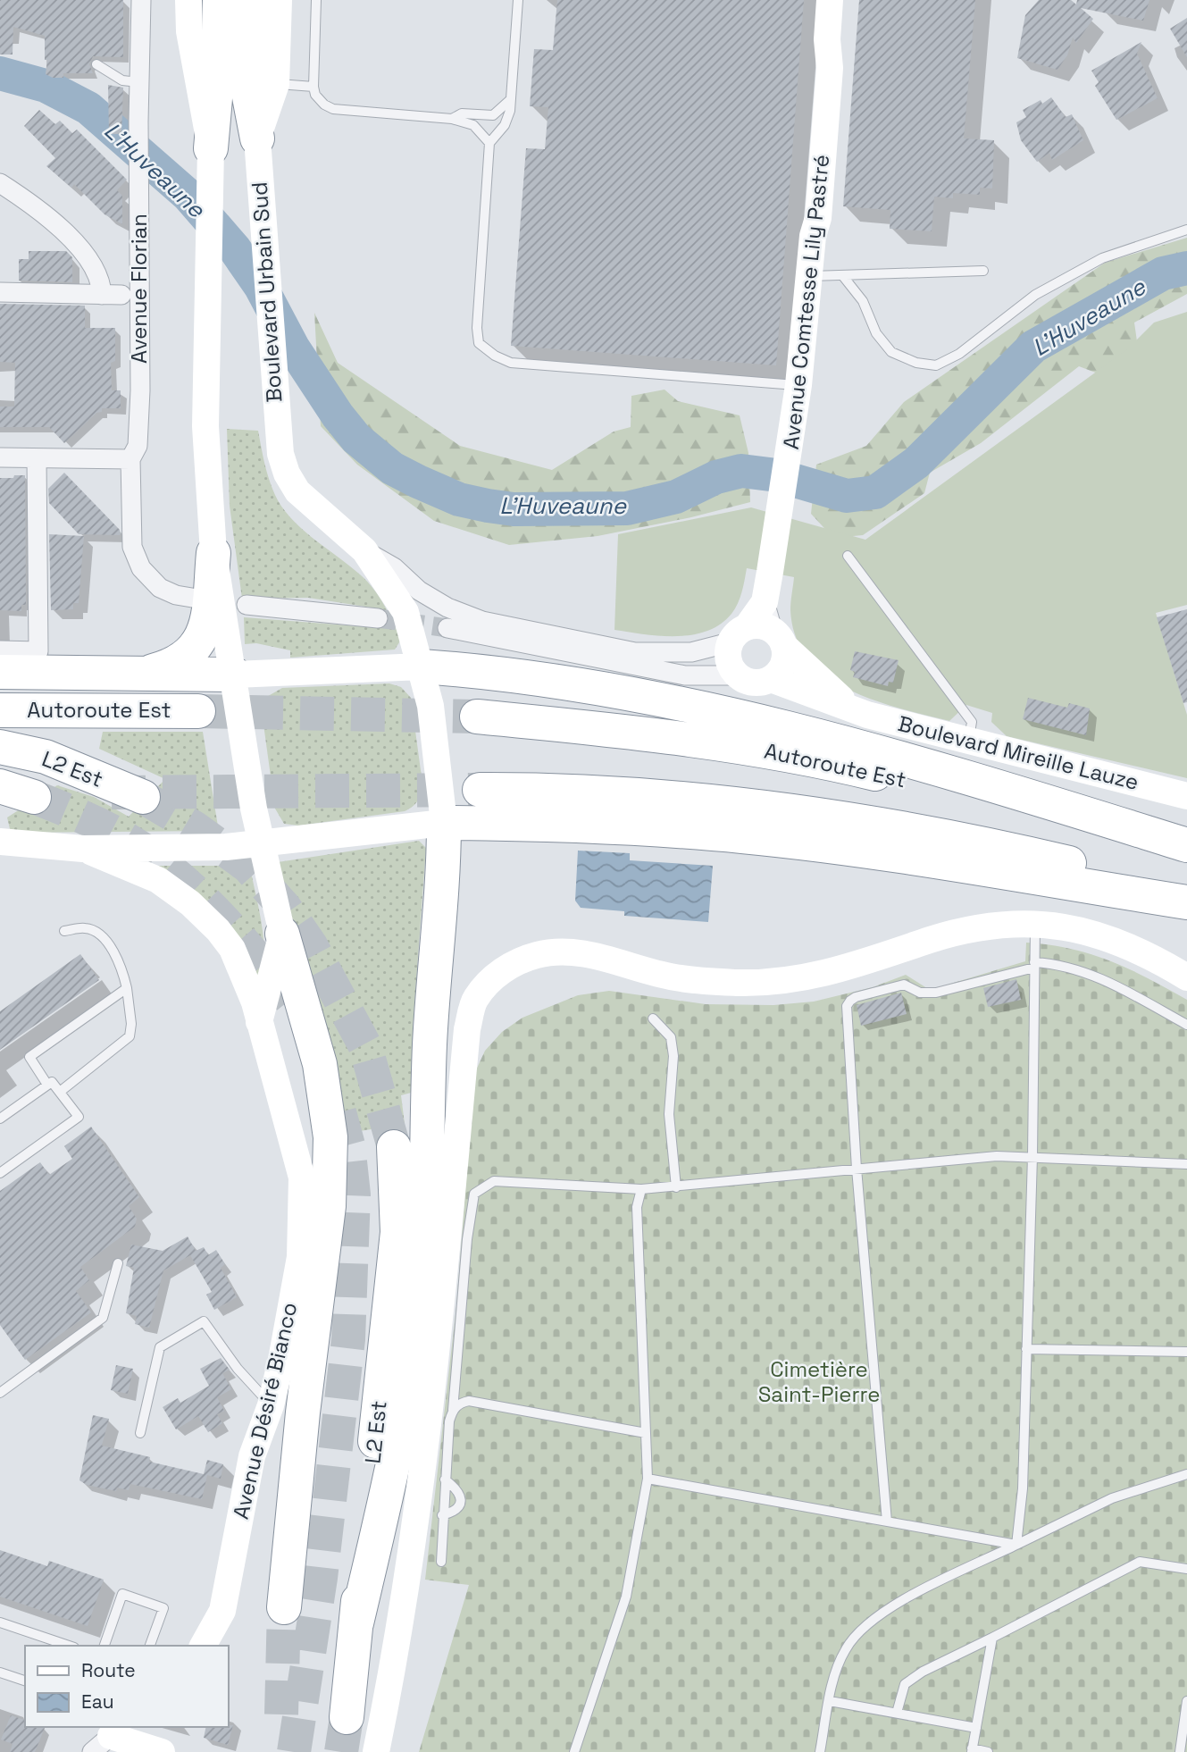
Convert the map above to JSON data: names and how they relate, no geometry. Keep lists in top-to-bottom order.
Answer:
{
  "streets": {
    "highway": ["Boulevard Urbain Sud", "Autoroute Est", "L2 Est"],
    "street": [
      "Avenue Florian",
      "Avenue Comtesse Lily Pastré",
      "Boulevard Mireille Lauze",
      "Avenue Désiré Bianco"
    ]
  },
  "crossings": [
    ["Avenue Comtesse Lily Pastré", "Boulevard Mireille Lauze"]
  ],
  "water": ["L'Huveaune"],
  "parks": ["Cimetière Saint-Pierre"],
  "legend": ["Route", "Eau"]
}
